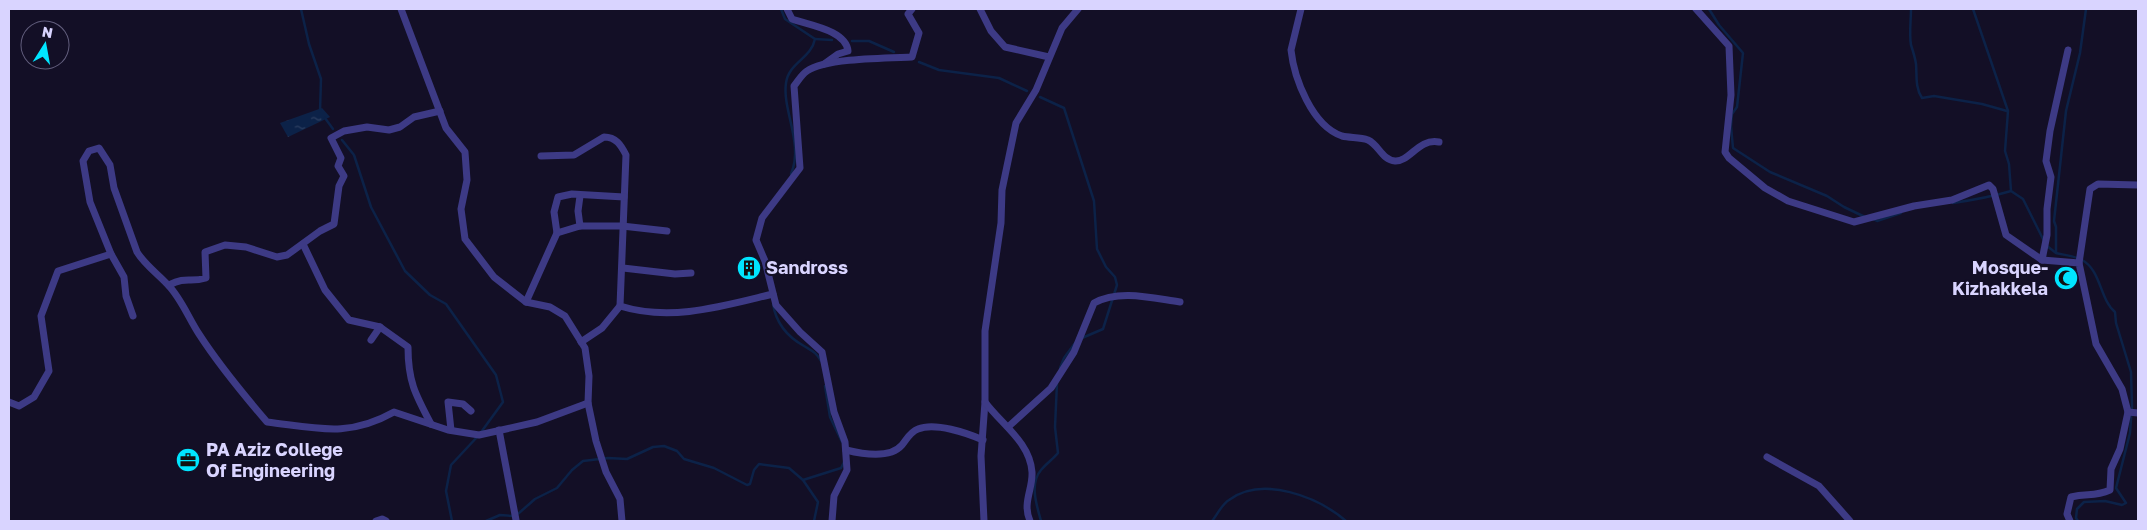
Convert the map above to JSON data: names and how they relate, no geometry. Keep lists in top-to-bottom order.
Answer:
{
  "places": {
    "building": ["Sandross"],
    "mosque": ["Mosque- Kizhakkela"],
    "office": ["PA Aziz College Of Engineering"]
  },
  "north": "top"
}
